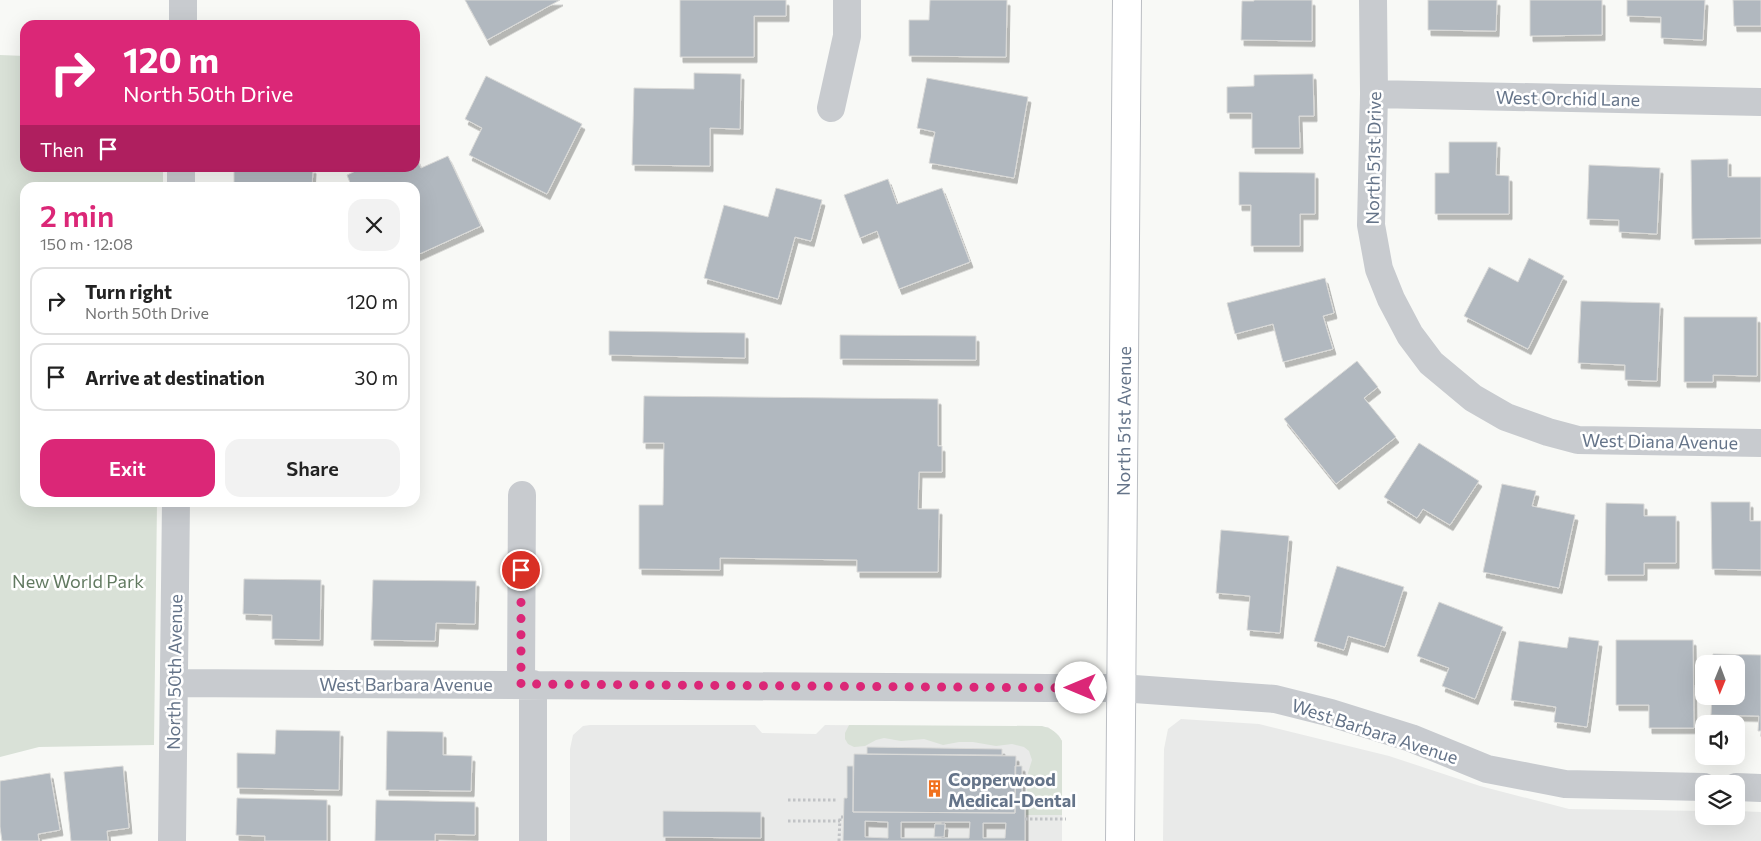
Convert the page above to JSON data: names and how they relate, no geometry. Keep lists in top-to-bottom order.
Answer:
{
  "streets": {
    "main road": ["North 51st Avenue"],
    "street": [
      "West Orchid Lane",
      "North 51st Drive",
      "West Diana Avenue",
      "North 50th Avenue",
      "West Barbara Avenue"
    ]
  },
  "crossings": [
    ["West Orchid Lane", "North 51st Drive"],
    ["North 51st Drive", "West Diana Avenue"],
    ["North 51st Avenue", "West Barbara Avenue"],
    ["North 50th Avenue", "West Barbara Avenue"]
  ],
  "parks": ["New World Park"],
  "places": {
    "building": ["Copperwood Medical-Dental"]
  },
  "north": "bottom",
  "page": {
    "turn": ["120 m", "North 50th Drive"],
    "then": "Then",
    "heading": ["2 min", "150 m · 12:08"],
    "list": [
      {
        "name": "Turn right",
        "note": "North 50th Drive",
        "value": "120 m"
      },
      {
        "name": "Arrive at destination",
        "value": "30 m"
      }
    ],
    "buttons": ["Exit", "Share"]
  }
}
